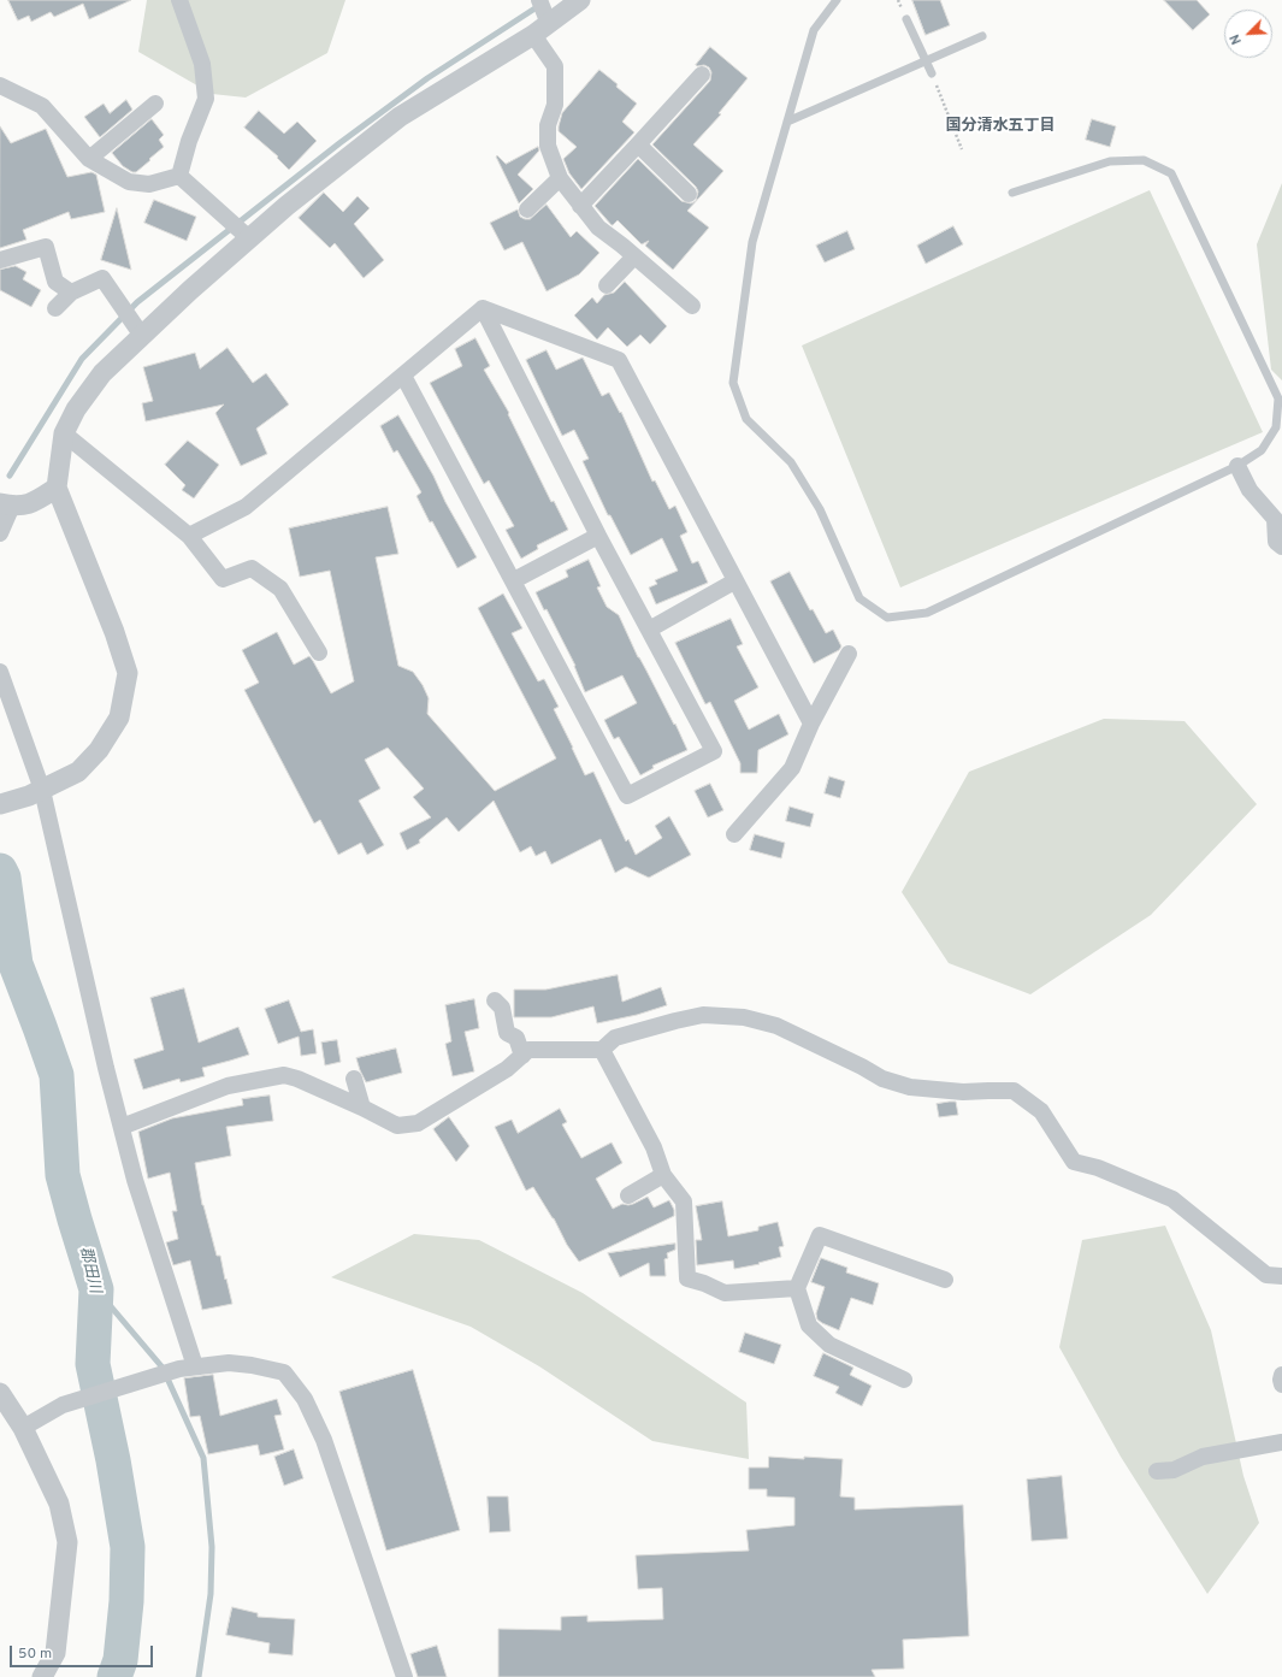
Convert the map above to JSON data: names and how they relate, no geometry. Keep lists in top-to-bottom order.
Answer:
{
  "districts": ["国分清水五丁目"],
  "water": ["郡田川"],
  "scale_bar": "50 m",
  "north": "bottom left"
}
